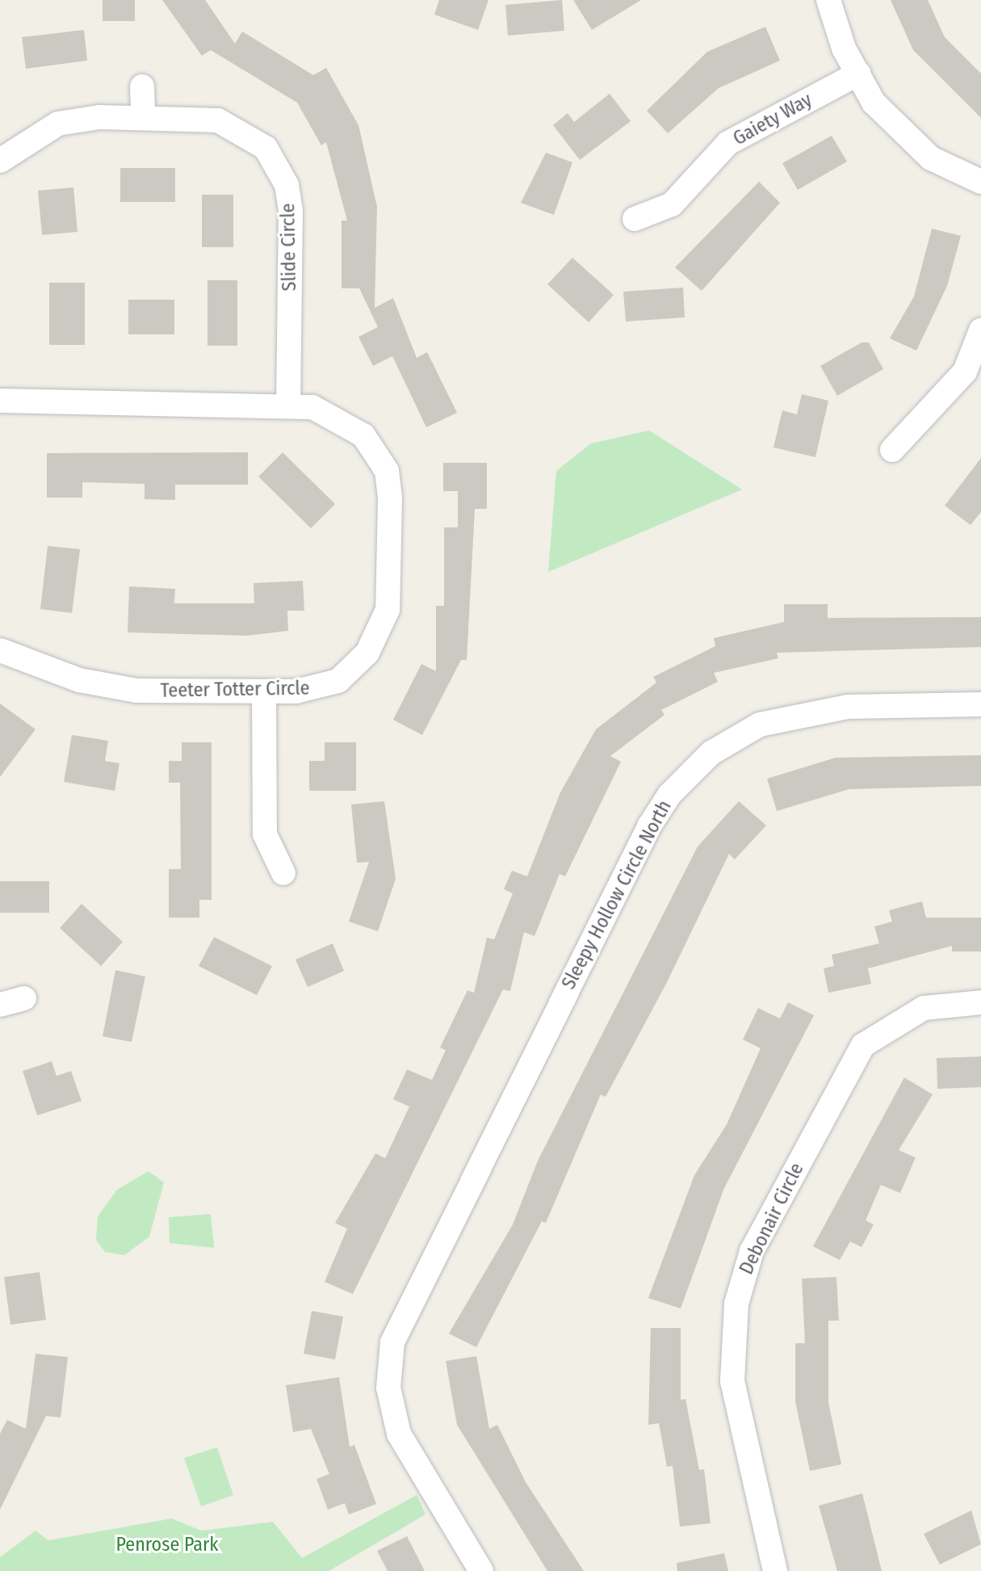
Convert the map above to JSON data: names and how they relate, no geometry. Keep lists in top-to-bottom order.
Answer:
{
  "streets": {
    "street": [
      "Gaiety Way",
      "Slide Circle",
      "Teeter Totter Circle",
      "Sleepy Hollow Circle North",
      "Debonair Circle"
    ]
  },
  "crossings": [
    ["Slide Circle", "Teeter Totter Circle"]
  ],
  "parks": ["Penrose Park"]
}
